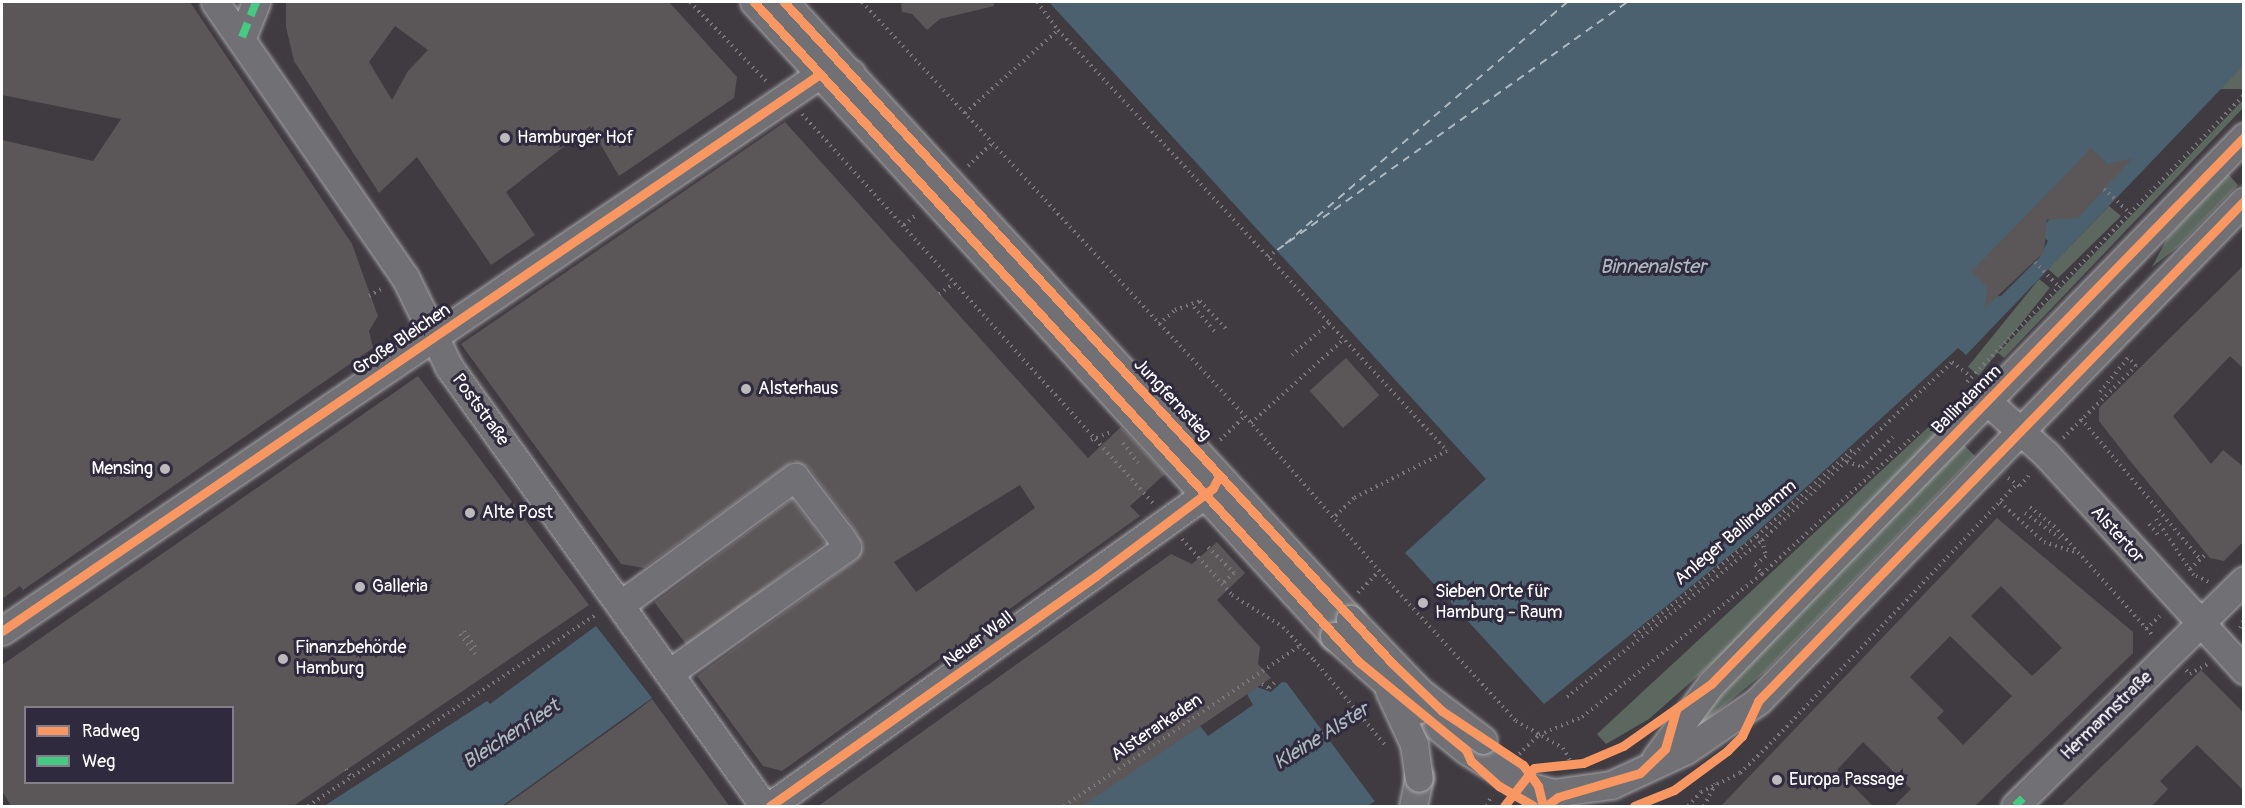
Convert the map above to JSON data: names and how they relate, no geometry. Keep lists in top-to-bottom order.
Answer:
{
  "streets": {
    "street": [
      "Große Bleichen",
      "Jungfernstieg",
      "Ballindamm",
      "Poststraße",
      "Alstertor",
      "Neuer Wall",
      "Hermannstraße"
    ],
    "path": ["Anleger Ballindamm", "Alsterarkaden"]
  },
  "crossings": [
    ["Große Bleichen", "Jungfernstieg"],
    ["Große Bleichen", "Poststraße"],
    ["Jungfernstieg", "Ballindamm"],
    ["Jungfernstieg", "Neuer Wall"],
    ["Jungfernstieg", "Alsterarkaden"],
    ["Ballindamm", "Alstertor"],
    ["Alstertor", "Hermannstraße"]
  ],
  "water": ["Binnenalster", "Bleichenfleet", "Kleine Alster"],
  "places": [
    "Hamburger Hof",
    "Alsterhaus",
    "Mensing",
    "Alte Post",
    "Galleria",
    "Sieben Orte für Hamburg - Raum",
    "Finanzbehörde Hamburg",
    "Europa Passage"
  ],
  "legend": ["Radweg", "Weg"]
}
